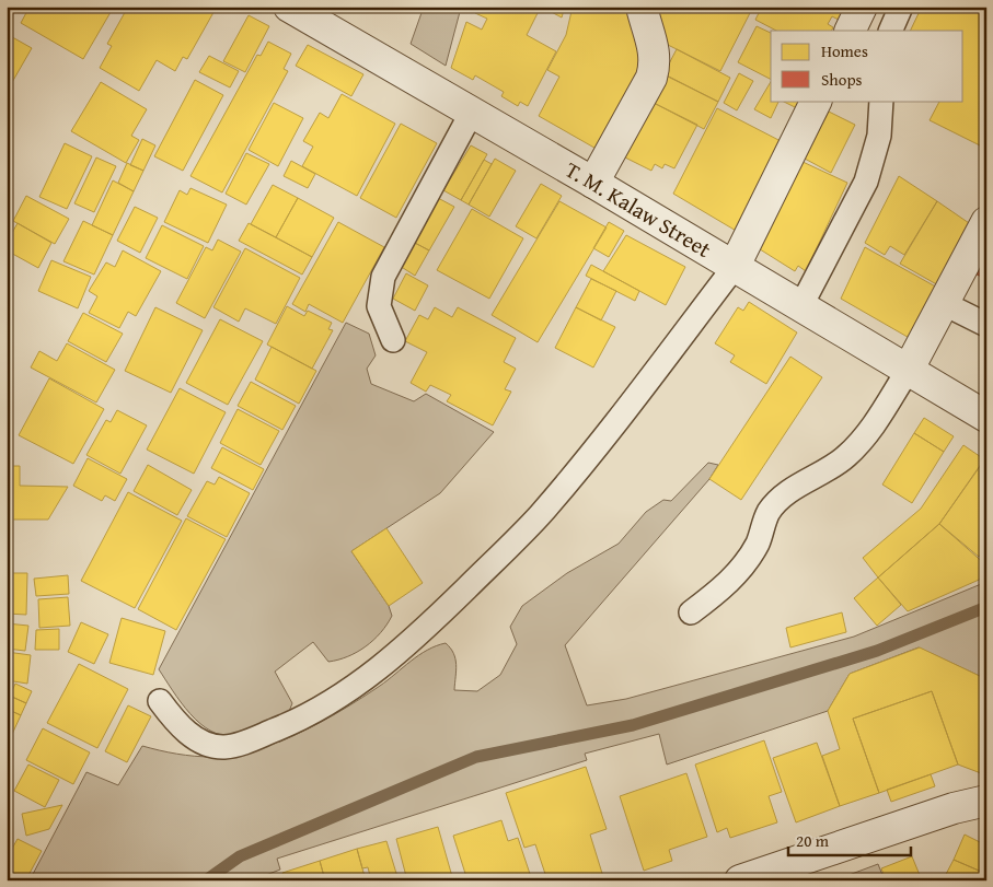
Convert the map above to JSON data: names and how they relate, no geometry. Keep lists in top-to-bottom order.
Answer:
{
  "streets": {
    "street": ["T. M. Kalaw Street"]
  },
  "legend": ["Homes", "Shops"],
  "scale_bar": "20 m"
}
